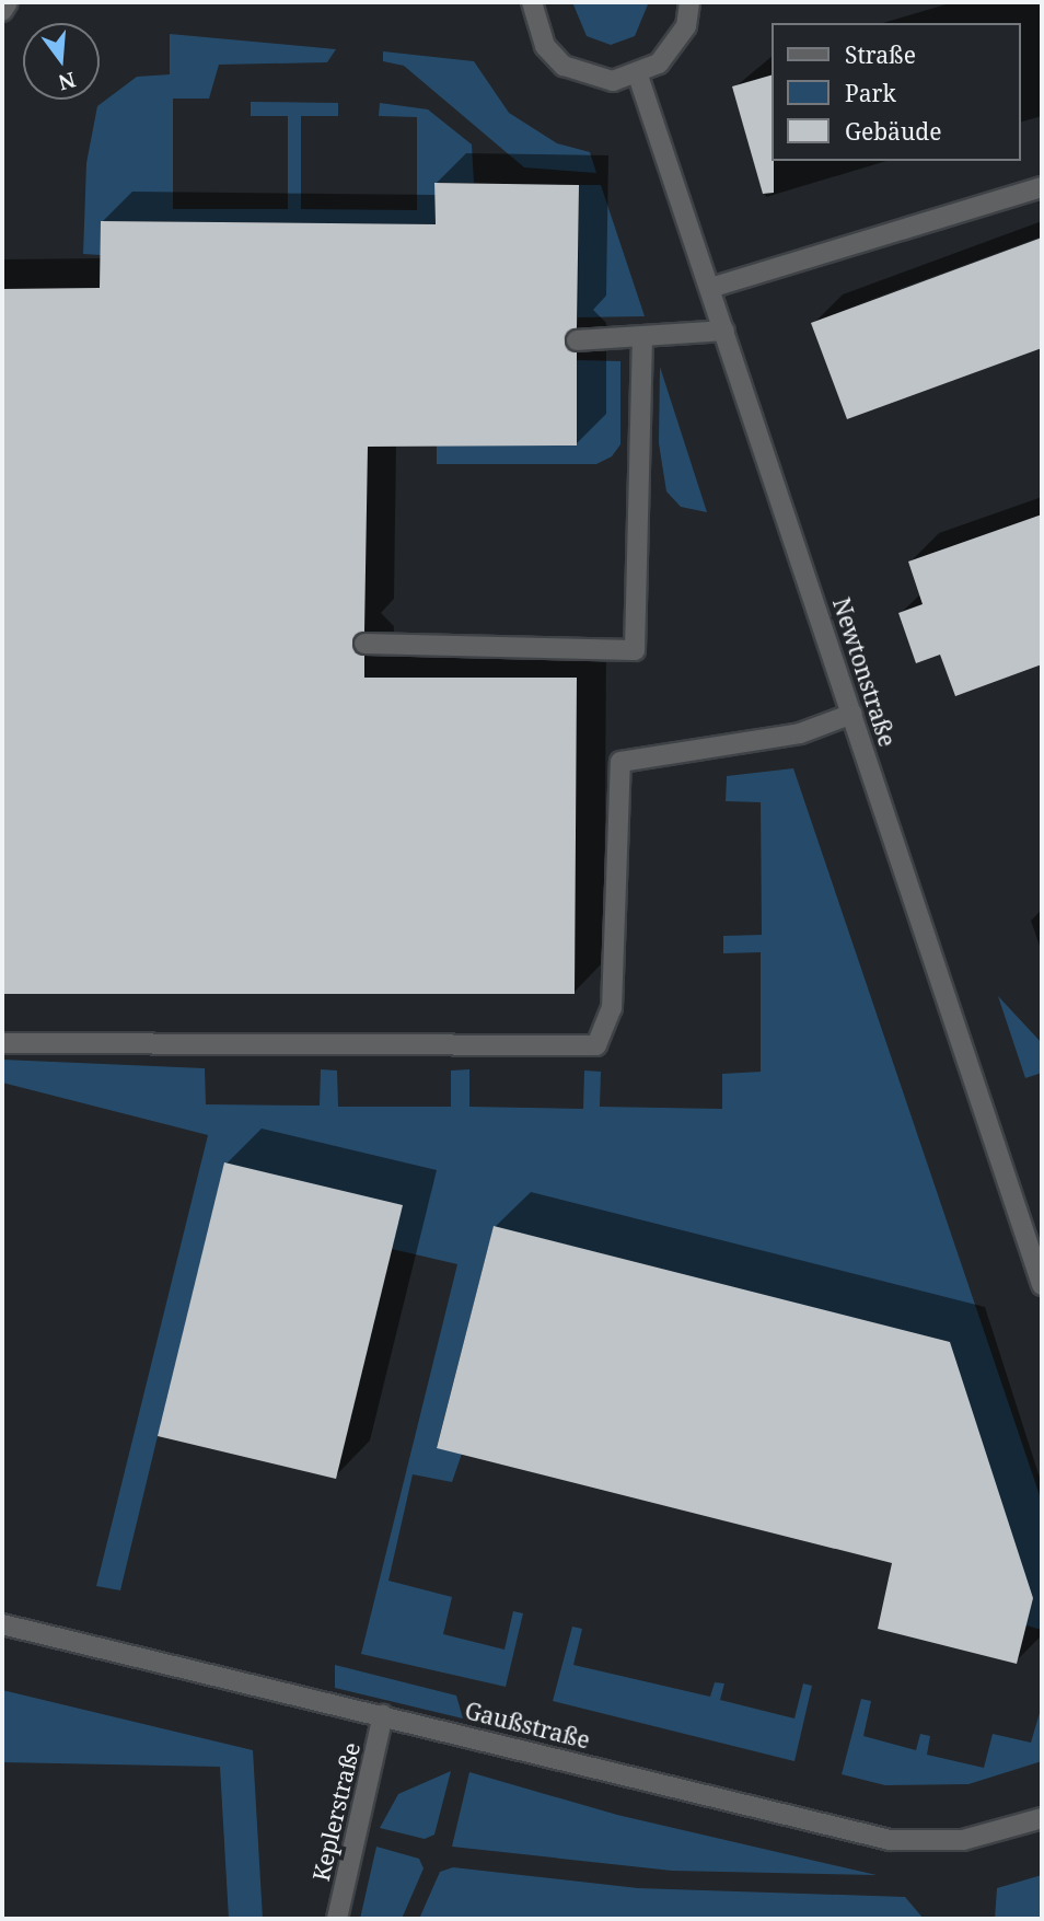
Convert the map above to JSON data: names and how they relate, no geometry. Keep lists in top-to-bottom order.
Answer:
{
  "streets": {
    "street": ["Newtonstraße", "Gaußstraße", "Keplerstraße"]
  },
  "crossings": [
    ["Gaußstraße", "Keplerstraße"]
  ],
  "legend": ["Straße", "Park", "Gebäude"],
  "north": "bottom"
}
